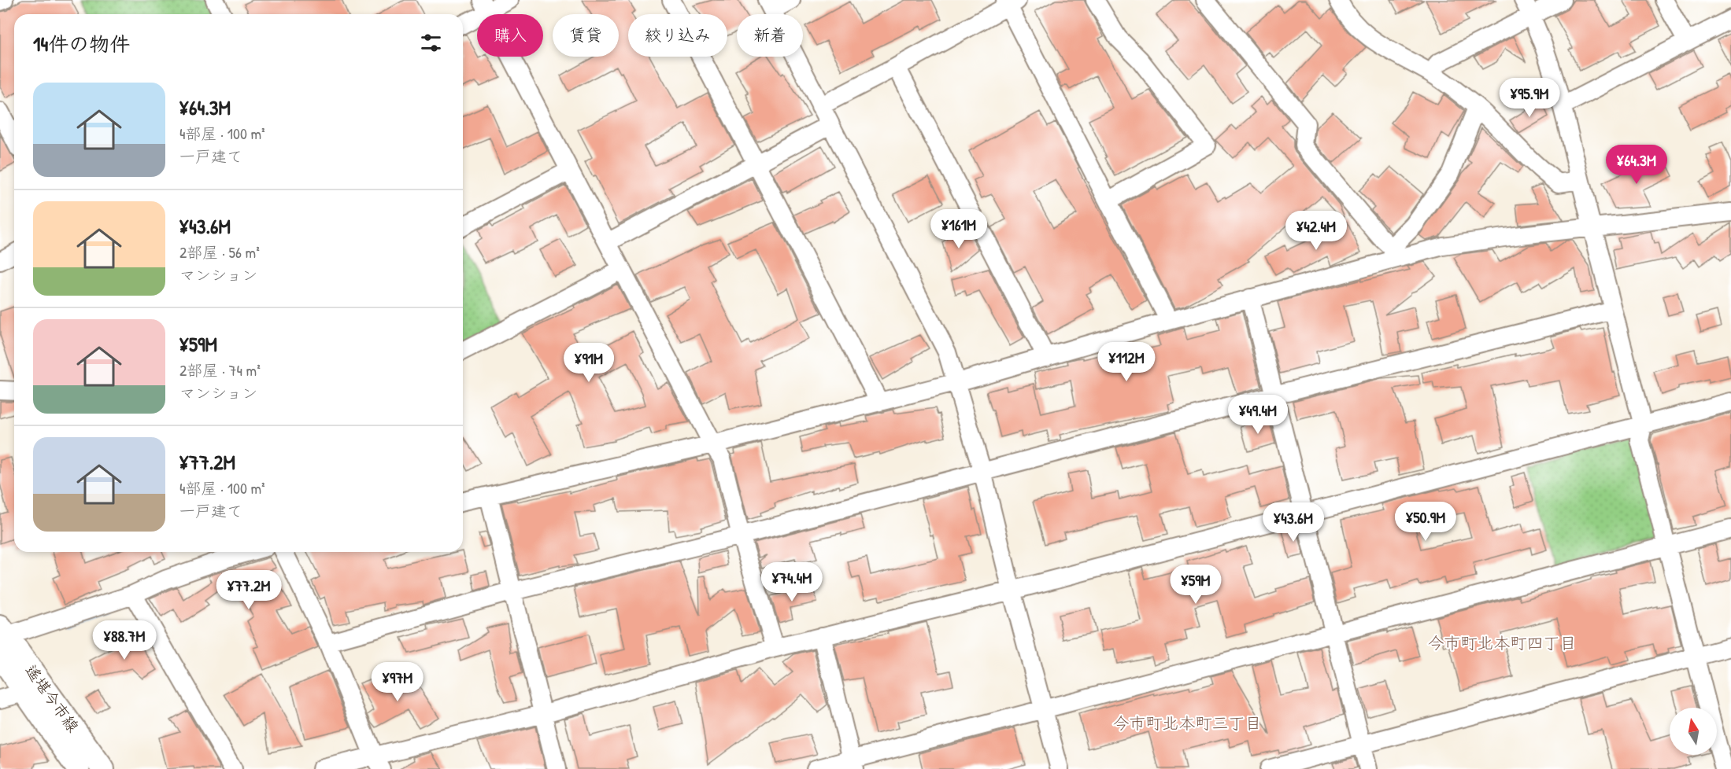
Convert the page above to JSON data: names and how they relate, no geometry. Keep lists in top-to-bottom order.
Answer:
{
  "streets": {
    "main road": ["遙堪今市線"]
  },
  "districts": ["今市町北本町四丁目", "今市町北本町三丁目"],
  "north": "top",
  "page": {
    "chip": [
      "購入",
      "賃貸",
      "絞り込み",
      "新着"
    ],
    "heading": "14件の物件",
    "list": [
      {
        "name": "¥64.3M",
        "note": "4部屋 · 100 m² · 一戸建て"
      },
      {
        "name": "¥43.6M",
        "note": "2部屋 · 56 m² · マンション"
      },
      {
        "name": "¥59M",
        "note": "2部屋 · 74 m² · マンション"
      },
      {
        "name": "¥77.2M",
        "note": "4部屋 · 100 m² · 一戸建て"
      }
    ],
    "price": [
      "¥95.9M",
      "¥64.3M",
      "¥161M",
      "¥42.4M",
      "¥112M",
      "¥91M",
      "¥49.4M",
      "¥50.9M",
      "¥43.6M",
      "¥74.4M",
      "¥59M",
      "¥77.2M",
      "¥88.7M",
      "¥97M"
    ]
  }
}
